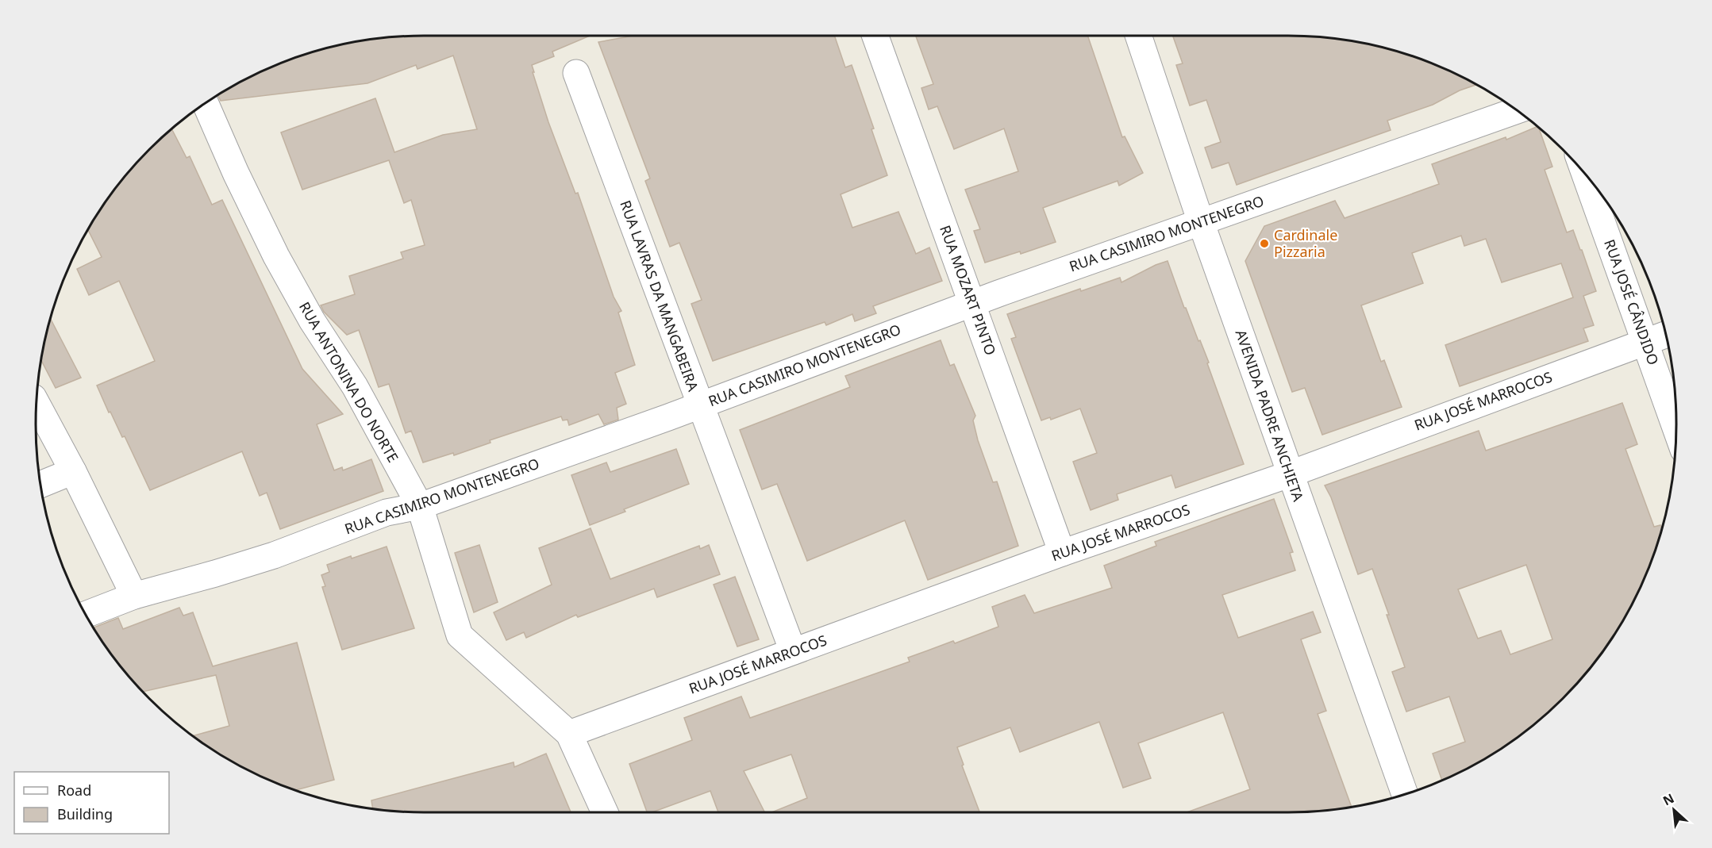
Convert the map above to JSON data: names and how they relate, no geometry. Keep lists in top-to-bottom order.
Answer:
{
  "streets": {
    "street": [
      "RUA CASIMIRO MONTENEGRO",
      "RUA MOZART PINTO",
      "RUA LAVRAS DA MANGABEIRA",
      "RUA JOSÉ CÂNDIDO",
      "RUA ANTONINA DO NORTE",
      "RUA JOSÉ MARROCOS",
      "AVENIDA PADRE ANCHIETA"
    ]
  },
  "crossings": [
    ["RUA CASIMIRO MONTENEGRO", "RUA MOZART PINTO"],
    ["RUA CASIMIRO MONTENEGRO", "RUA LAVRAS DA MANGABEIRA"],
    ["RUA CASIMIRO MONTENEGRO", "RUA ANTONINA DO NORTE"],
    ["RUA CASIMIRO MONTENEGRO", "AVENIDA PADRE ANCHIETA"],
    ["RUA MOZART PINTO", "RUA JOSÉ MARROCOS"],
    ["RUA LAVRAS DA MANGABEIRA", "RUA JOSÉ MARROCOS"],
    ["RUA JOSÉ CÂNDIDO", "RUA JOSÉ MARROCOS"],
    ["RUA ANTONINA DO NORTE", "RUA JOSÉ MARROCOS"],
    ["RUA JOSÉ MARROCOS", "AVENIDA PADRE ANCHIETA"]
  ],
  "places": ["Cardinale Pizzaria"],
  "legend": ["Road", "Building"],
  "north": "top left"
}
